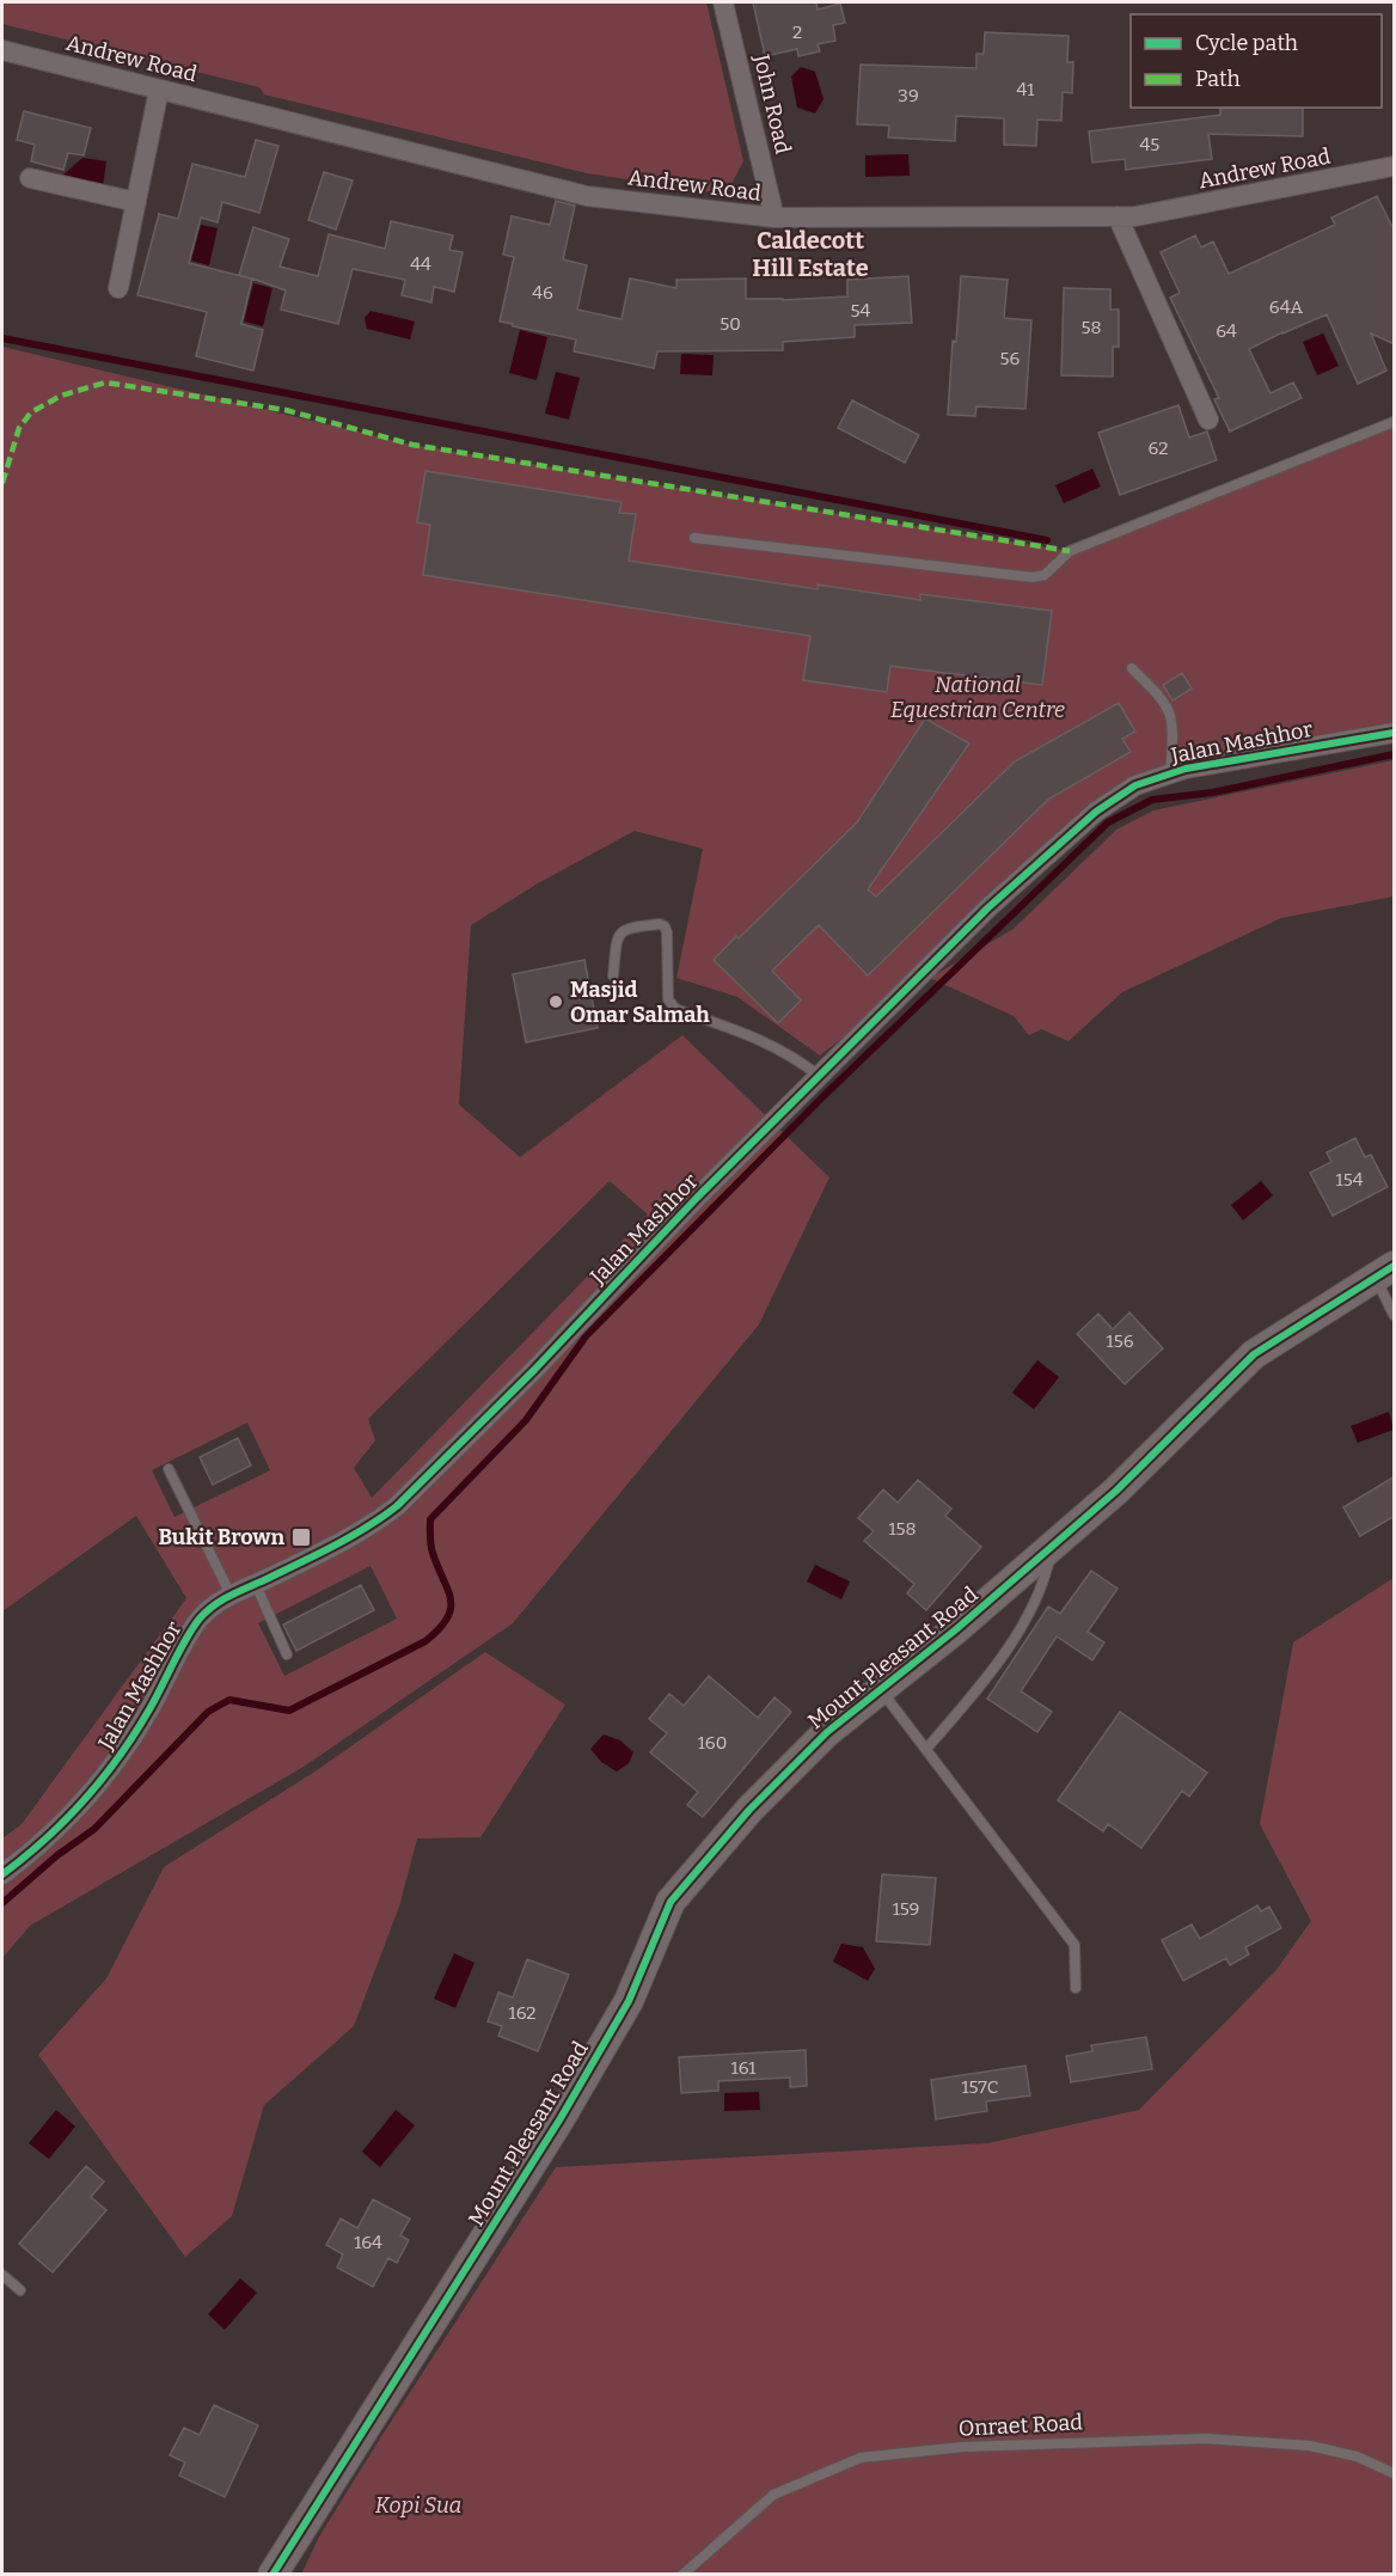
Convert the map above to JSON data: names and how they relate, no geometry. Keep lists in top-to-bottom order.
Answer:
{
  "streets": {
    "street": [
      "Andrew Road",
      "John Road",
      "Jalan Mashhor",
      "Mount Pleasant Road"
    ],
    "lane": ["Onraet Road"]
  },
  "crossings": [
    ["Andrew Road", "John Road"]
  ],
  "districts": ["Caldecott Hill Estate"],
  "parks": ["National Equestrian Centre", "Kopi Sua"],
  "places": {
    "other": ["Masjid Omar Salmah"],
    "transit": ["Bukit Brown"]
  },
  "house_numbers": [
    "2",
    "41",
    "39",
    "45",
    "44",
    "46",
    "64A",
    "54",
    "50",
    "58",
    "64",
    "56",
    "62",
    "154",
    "156",
    "158",
    "160",
    "159",
    "162",
    "161",
    "157C",
    "164"
  ],
  "legend": ["Cycle path", "Path"]
}
